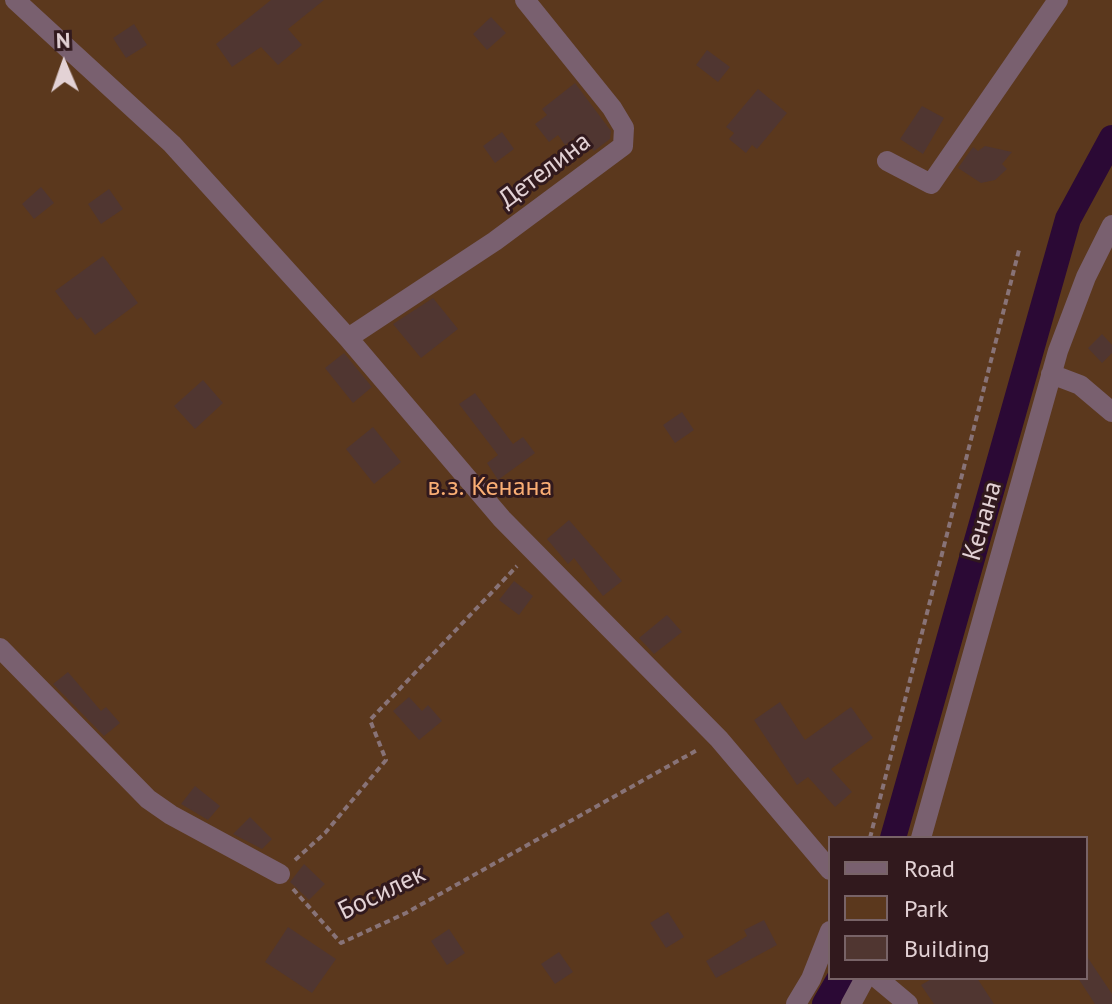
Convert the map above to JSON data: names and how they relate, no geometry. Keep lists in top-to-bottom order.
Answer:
{
  "streets": {
    "street": ["Детелина", "Кенана"],
    "path": ["Босилек"]
  },
  "parks": ["в.з. Кенана"],
  "legend": ["Road", "Park", "Building"],
  "north": "top"
}
